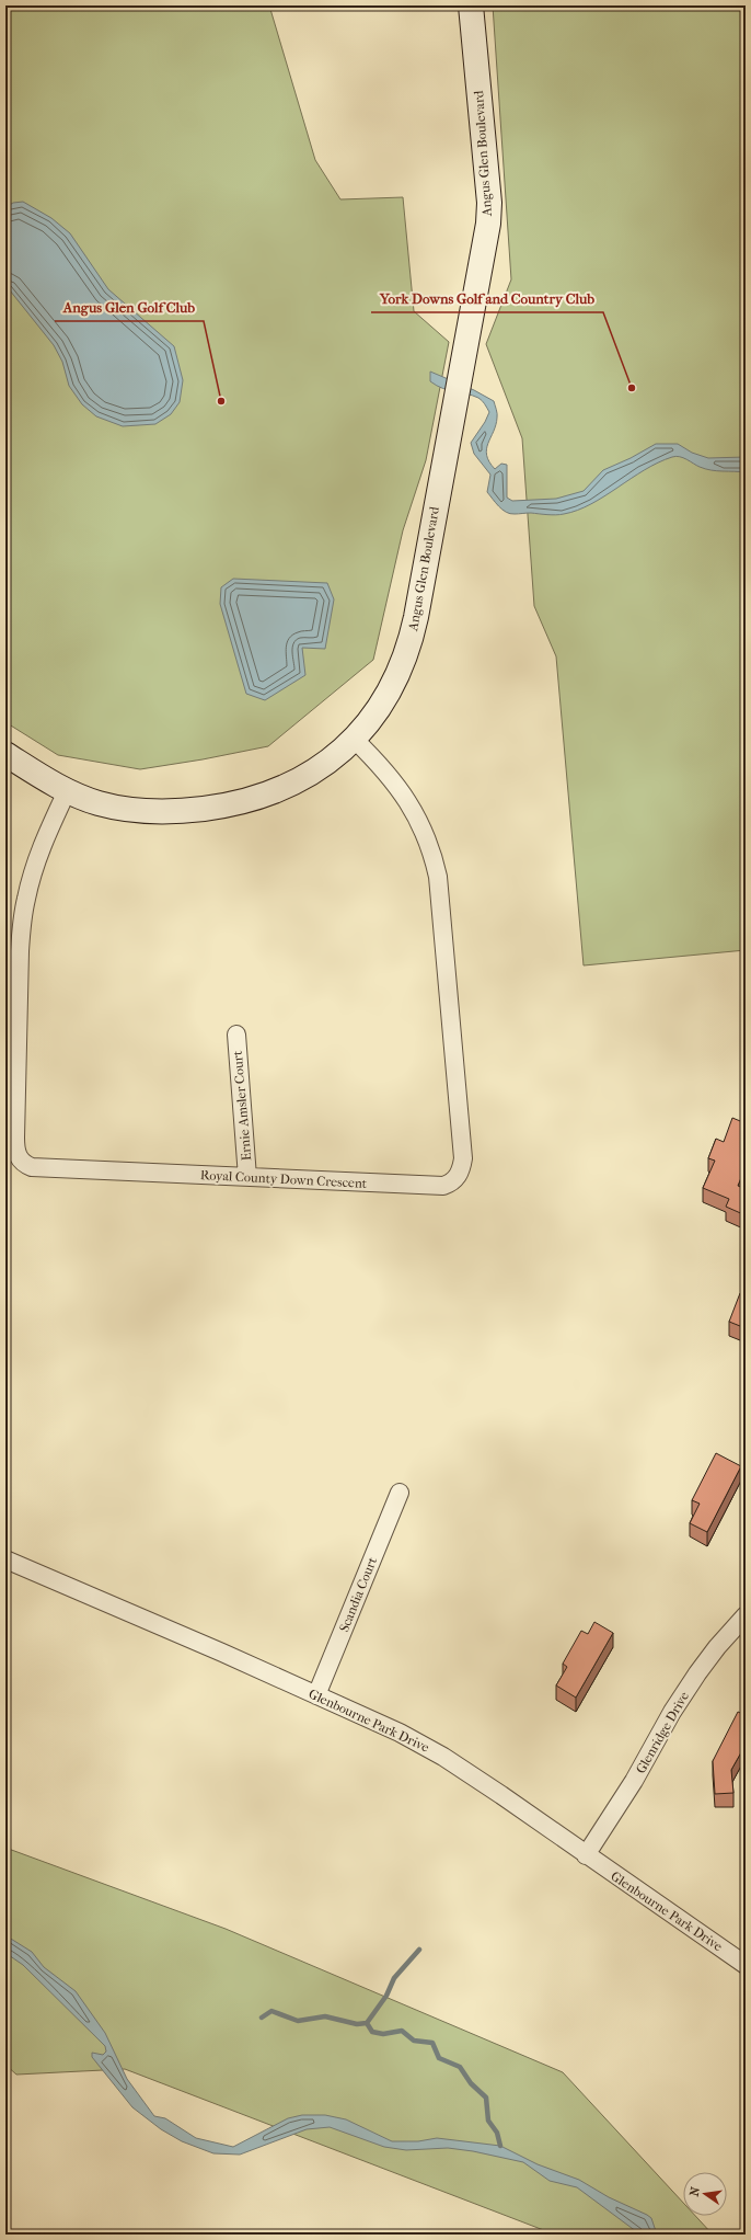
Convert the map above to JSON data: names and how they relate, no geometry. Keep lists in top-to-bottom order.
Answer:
{
  "streets": {
    "street": [
      "Angus Glen Boulevard",
      "Ernie Amsler Court",
      "Royal County Down Crescent",
      "Scandia Court",
      "Glenbourne Park Drive",
      "Glenridge Drive"
    ]
  },
  "crossings": [
    ["Angus Glen Boulevard", "Royal County Down Crescent"],
    ["Ernie Amsler Court", "Royal County Down Crescent"],
    ["Scandia Court", "Glenbourne Park Drive"],
    ["Glenbourne Park Drive", "Glenridge Drive"]
  ],
  "places": ["York Downs Golf and Country Club", "Angus Glen Golf Club"],
  "north": "left"
}
